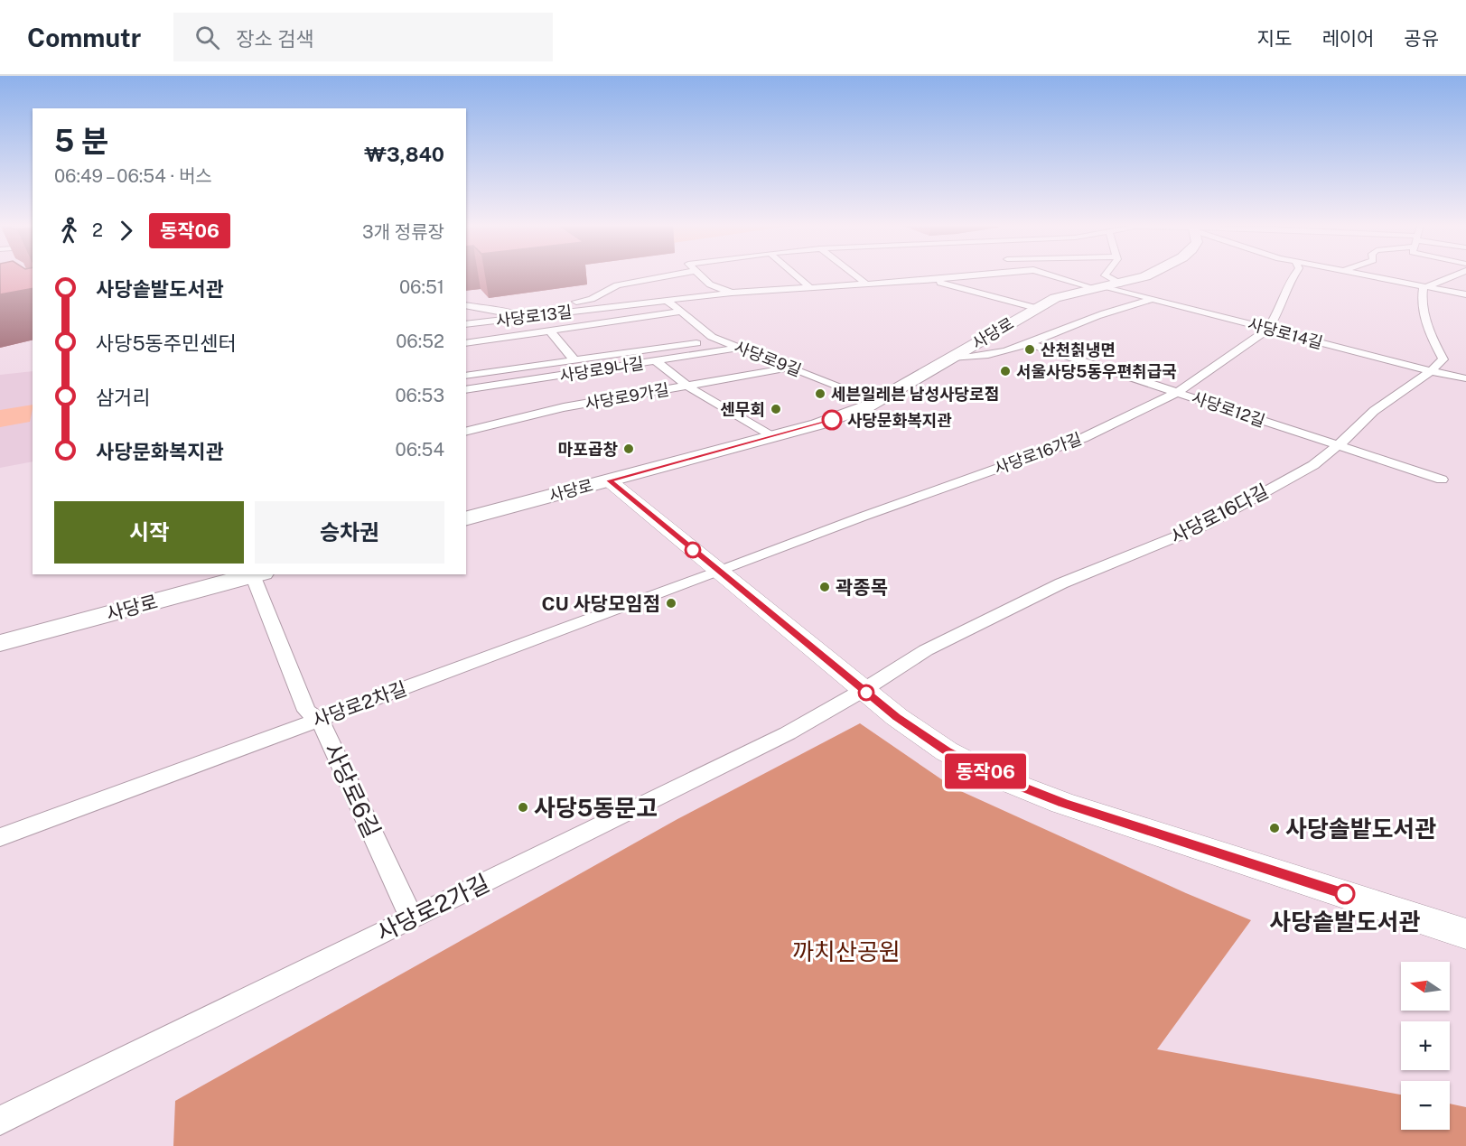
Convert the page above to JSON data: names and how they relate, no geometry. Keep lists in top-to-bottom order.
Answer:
{
  "streets": {
    "main road": ["사당로"],
    "street": [
      "사당로13길",
      "사당로14길",
      "사당로9길",
      "사당로9나길",
      "사당로9가길",
      "사당로12길",
      "사당로16가길",
      "사당로16다길",
      "사당로2차길",
      "사당로6길",
      "사당로2가길"
    ]
  },
  "crossings": [
    ["사당로13길", "사당로"],
    ["사당로13길", "사당로14길"],
    ["사당로13길", "사당로9길"],
    ["사당로", "사당로14길"],
    ["사당로", "사당로9길"],
    ["사당로", "사당로6길"],
    ["사당로14길", "사당로16가길"],
    ["사당로14길", "사당로16다길"],
    ["사당로9길", "사당로9나길"],
    ["사당로9길", "사당로9가길"],
    ["사당로12길", "사당로16가길"],
    ["사당로12길", "사당로16다길"],
    ["사당로16가길", "사당로2차길"],
    ["사당로16다길", "사당로2가길"],
    ["사당로2차길", "사당로6길"],
    ["사당로6길", "사당로2가길"]
  ],
  "parks": ["까치산공원"],
  "places": [
    "산천칡냉면",
    "서울사당5동우편취급국",
    "세븐일레븐 남성사당로점",
    "센무회",
    "사당문화복지관",
    "마포곱창",
    "곽종목",
    "CU 사당모임점",
    "사당5동문고",
    "사당솔밭도서관",
    "사당솥발도서관"
  ],
  "lines": ["bus line 동작06"],
  "north": "left",
  "page": {
    "header": "Commutr",
    "search": "장소 검색",
    "nav": ["지도", "레이어", "공유"],
    "on_map": "동작06",
    "heading": ["5 분", "06:49 – 06:54 · 버스", "₩3,840"],
    "legs": ["2", "동작06", "3개 정류장"],
    "list": [
      {
        "name": "사당솥발도서관",
        "value": "06:51"
      },
      {
        "name": "사당5동주민센터",
        "value": "06:52"
      },
      {
        "name": "삼거리",
        "value": "06:53"
      },
      {
        "name": "사당문화복지관",
        "value": "06:54"
      }
    ],
    "buttons": ["시작", "승차권"],
    "map_buttons": ["+", "−"]
  }
}
